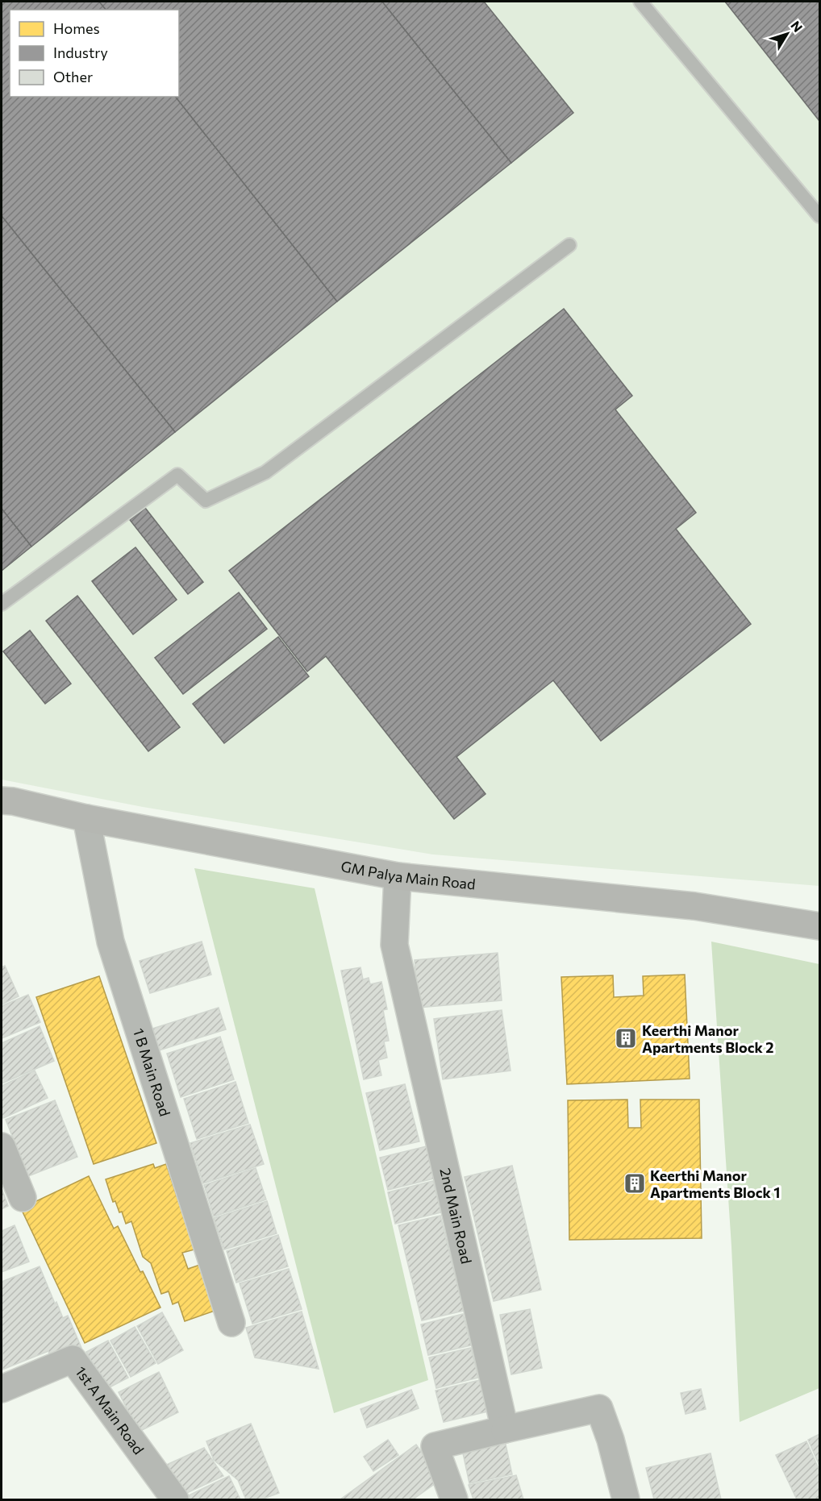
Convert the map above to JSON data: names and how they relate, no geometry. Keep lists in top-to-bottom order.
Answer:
{
  "streets": {
    "main road": ["GM Palya Main Road"],
    "street": ["1 B Main Road", "2nd Main Road", "1st A Main Road"]
  },
  "crossings": [
    ["GM Palya Main Road", "1 B Main Road"],
    ["GM Palya Main Road", "2nd Main Road"]
  ],
  "places": {
    "building": ["Keerthi Manor Apartments Block 2", "Keerthi Manor Apartments Block 1"]
  },
  "legend": ["Homes", "Industry", "Other"],
  "north": "top right"
}
